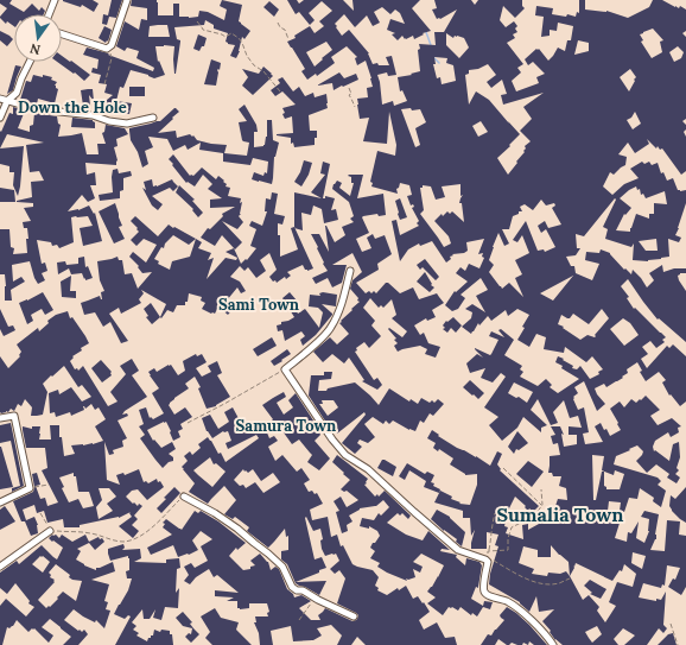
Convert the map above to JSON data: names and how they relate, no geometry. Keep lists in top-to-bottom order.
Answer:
{
  "districts": [
    "Down the Hole",
    "Sami Town",
    "Samura Town",
    "Sumalia Town"
  ],
  "north": "bottom"
}
